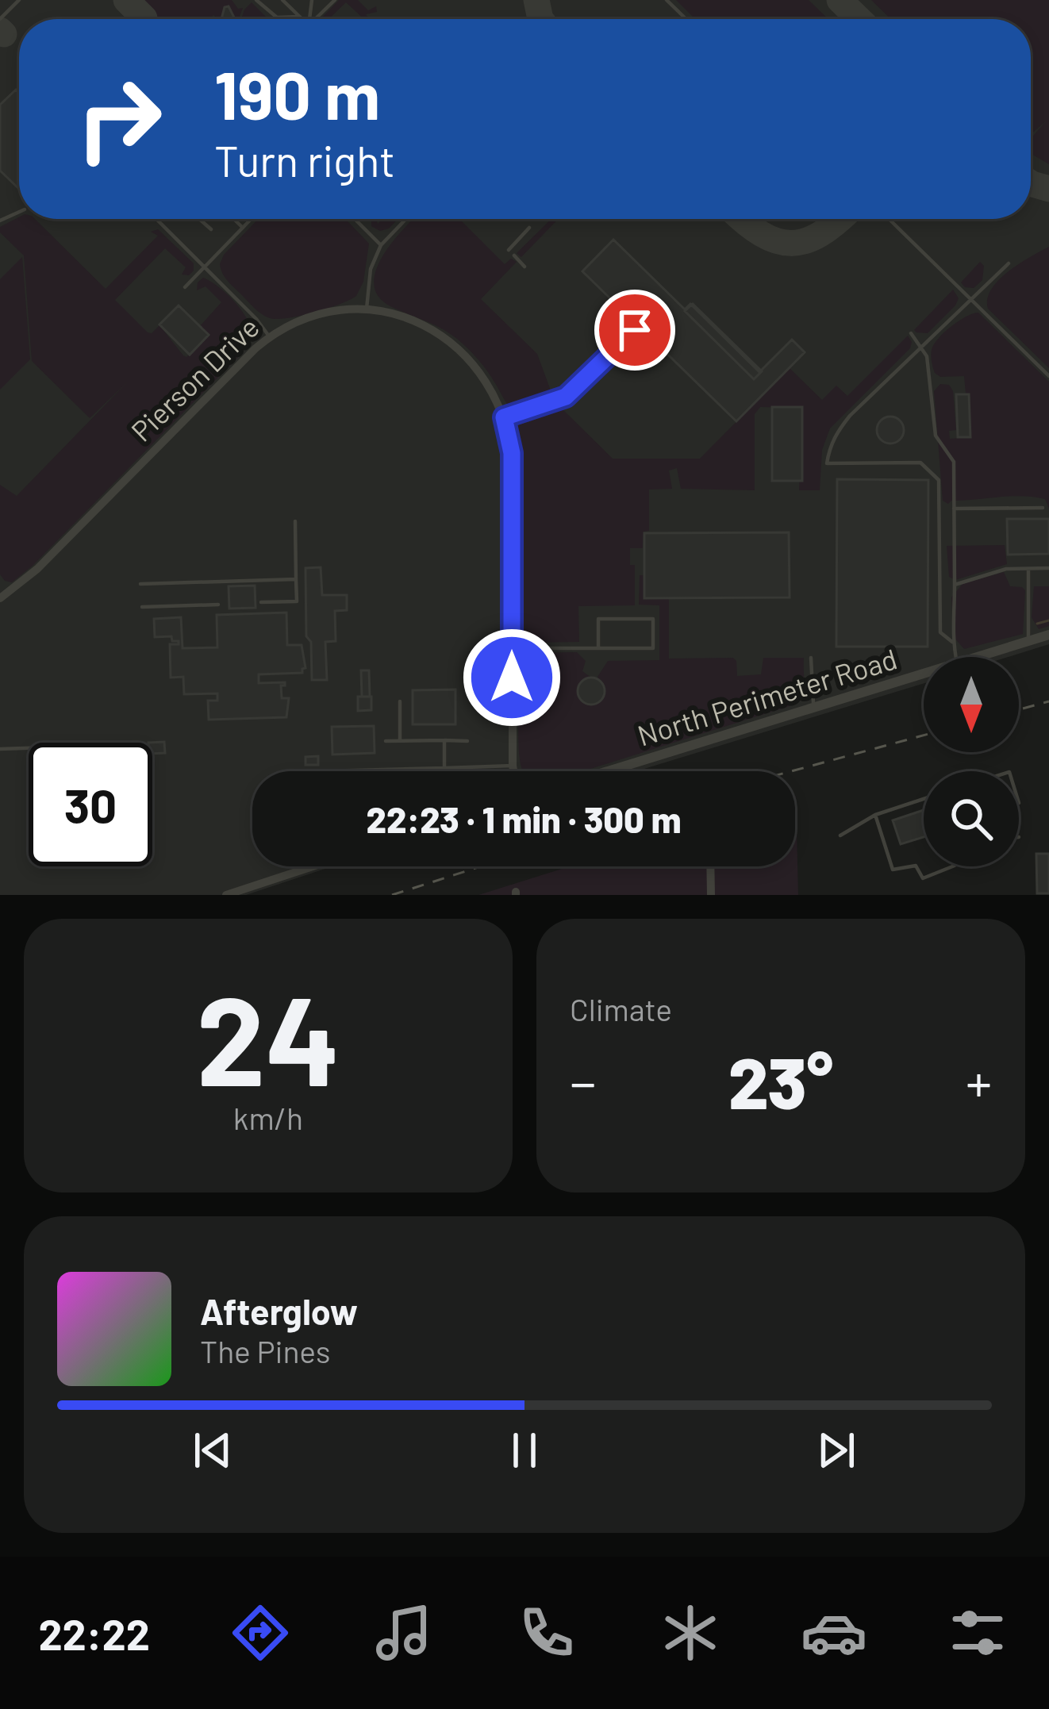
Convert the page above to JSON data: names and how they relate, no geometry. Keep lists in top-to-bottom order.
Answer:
{
  "streets": {
    "street": ["Pierson Drive", "North Perimeter Road"]
  },
  "north": "bottom",
  "page": {
    "turn": ["190 m", "Turn right"],
    "limit": "30",
    "trip": "22:23 · 1 min · 300 m",
    "tile": [
      ["24", "km/h"],
      "Climate"
    ],
    "heat": ["−", "23°", "+"],
    "song": ["Afterglow", "The Pines"],
    "tabs": "22:22"
  }
}
